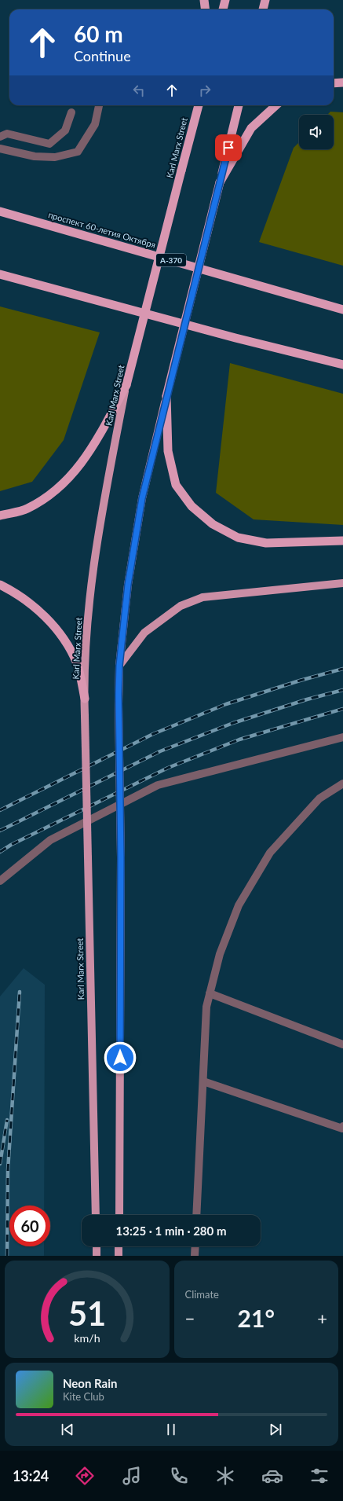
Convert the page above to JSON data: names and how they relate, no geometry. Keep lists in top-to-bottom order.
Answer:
{
  "streets": {
    "highway": ["Karl Marx Street", "проспект 60-летия Октября", "А-370"]
  },
  "page": {
    "turn": ["60 m", "Continue"],
    "limit": "60",
    "trip": "13:25 · 1 min · 280 m",
    "tile": "Climate",
    "heat": ["−", "21°", "+"],
    "song": ["Neon Rain", "Kite Club"],
    "tabs": "13:24",
    "gauge": ["51", "km/h"]
  }
}
